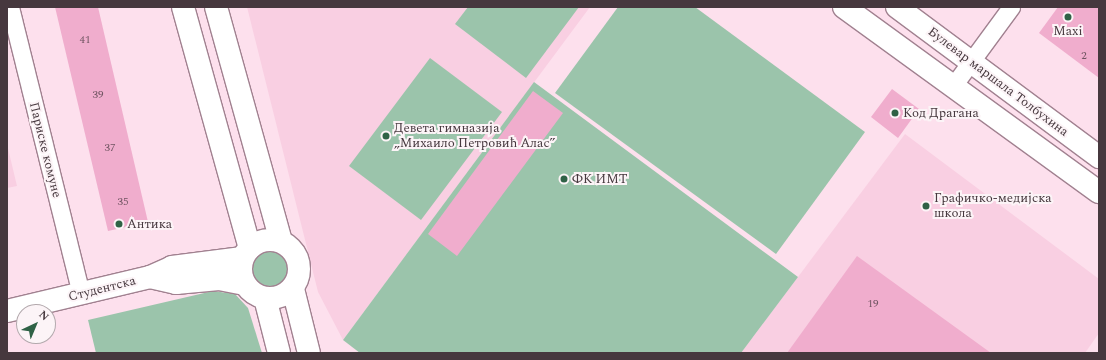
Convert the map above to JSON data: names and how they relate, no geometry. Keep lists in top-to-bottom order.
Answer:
{
  "streets": {
    "street": ["Булевар маршала Толбухина", "Париске комуне", "Студентска"]
  },
  "crossings": [
    ["Париске комуне", "Студентска"]
  ],
  "places": [
    "Maxi",
    "Код Драгана",
    "Девета гимназија „Михаило Петровић Алас”",
    "ФК ИМТ",
    "Графичко-медијска школа",
    "Антика"
  ],
  "house_numbers": [
    "41",
    "2",
    "39",
    "37",
    "35",
    "19"
  ],
  "north": "top right"
}
